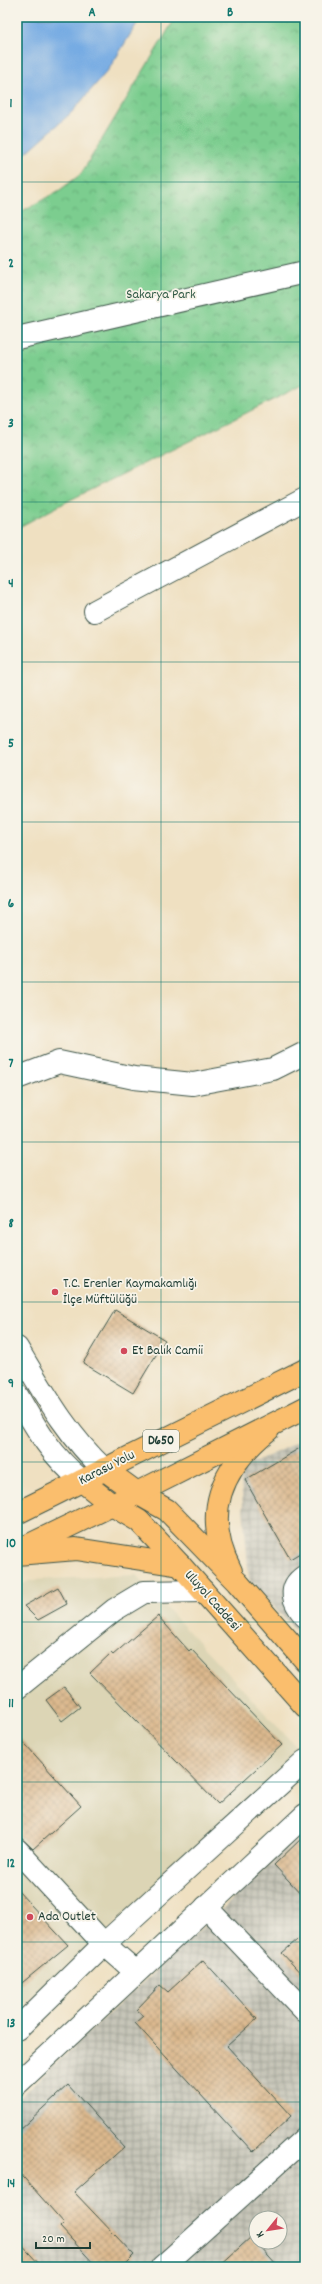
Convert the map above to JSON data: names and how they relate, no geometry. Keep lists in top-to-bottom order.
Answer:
{
  "streets": {
    "main road": ["D650", "Karasu Yolu", "Uluyol Caddesi"]
  },
  "crossings": [
    ["D650", "Uluyol Caddesi"],
    ["Karasu Yolu", "Uluyol Caddesi"]
  ],
  "parks": ["Sakarya Park"],
  "places": ["T.C. Erenler Kaymakamlığı İlçe Müftülüğü", "Et Balık Camii", "Ada Outlet"],
  "scale_bar": "20 m",
  "north": "bottom left",
  "grid": {
    "columns": ["A", "B"],
    "rows": [
      "1",
      "2",
      "3",
      "4",
      "5",
      "6",
      "7",
      "8",
      "9",
      "10",
      "11",
      "12",
      "13",
      "14"
    ]
  }
}
